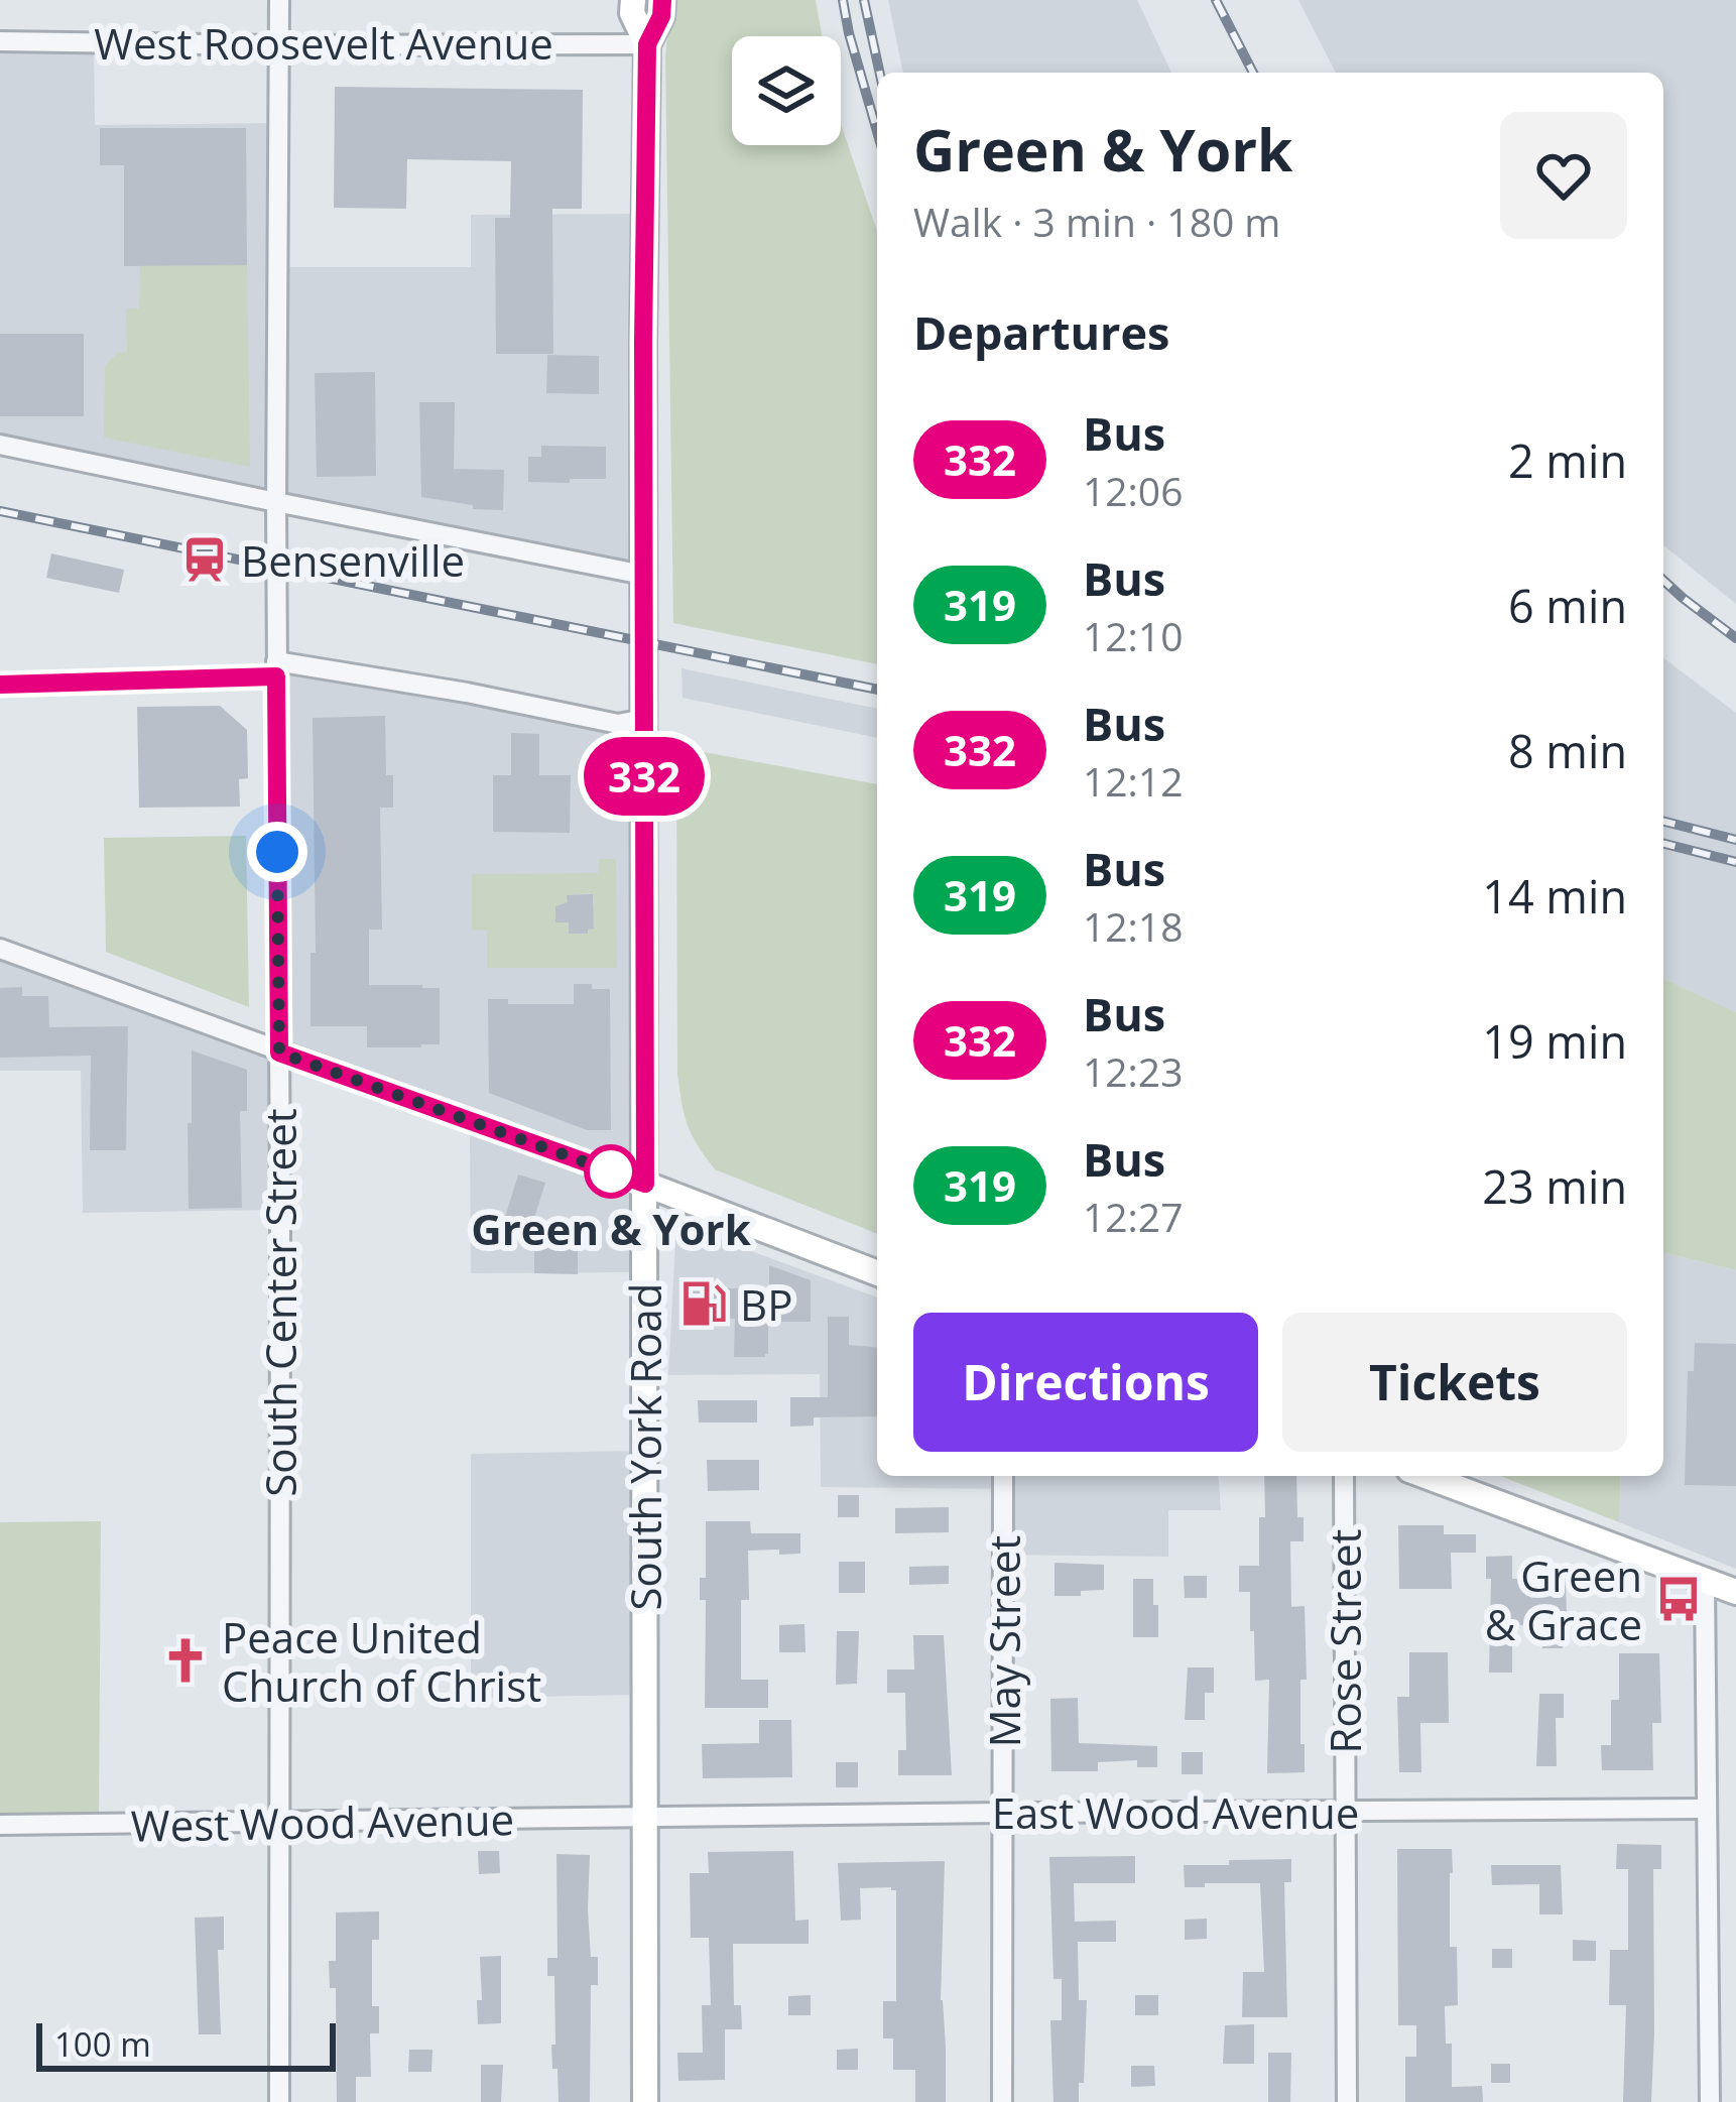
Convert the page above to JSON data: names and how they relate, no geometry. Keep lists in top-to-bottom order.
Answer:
{
  "streets": {
    "main road": ["South York Road"],
    "street": [
      "West Roosevelt Avenue",
      "South Center Street",
      "May Street",
      "Rose Street",
      "East Wood Avenue",
      "West Wood Avenue"
    ]
  },
  "crossings": [
    ["West Roosevelt Avenue", "South Center Street"],
    ["West Roosevelt Avenue", "South York Road"],
    ["South Center Street", "West Wood Avenue"],
    ["South York Road", "East Wood Avenue"],
    ["South York Road", "West Wood Avenue"],
    ["May Street", "East Wood Avenue"],
    ["Rose Street", "East Wood Avenue"],
    ["East Wood Avenue", "West Wood Avenue"]
  ],
  "places": {
    "station": ["Bensenville"],
    "other": ["Green & York"],
    "fuel station": ["BP"],
    "bus stop": ["Green & Grace"],
    "church": ["Peace United Church of Christ"]
  },
  "lines": ["bus line 332"],
  "scale_bar": "100 m",
  "page": {
    "on_map": "332",
    "heading": [
      ["Green & York", "Walk · 3 min · 180 m"],
      "Departures"
    ],
    "list": [
      {
        "mark": "332",
        "name": "Bus",
        "note": "12:06",
        "value": "2 min"
      },
      {
        "mark": "319",
        "name": "Bus",
        "note": "12:10",
        "value": "6 min"
      },
      {
        "mark": "332",
        "name": "Bus",
        "note": "12:12",
        "value": "8 min"
      },
      {
        "mark": "319",
        "name": "Bus",
        "note": "12:18",
        "value": "14 min"
      },
      {
        "mark": "332",
        "name": "Bus",
        "note": "12:23",
        "value": "19 min"
      },
      {
        "mark": "319",
        "name": "Bus",
        "note": "12:27",
        "value": "23 min"
      }
    ],
    "buttons": ["Directions", "Tickets"],
    "scale": "100 m"
  }
}
